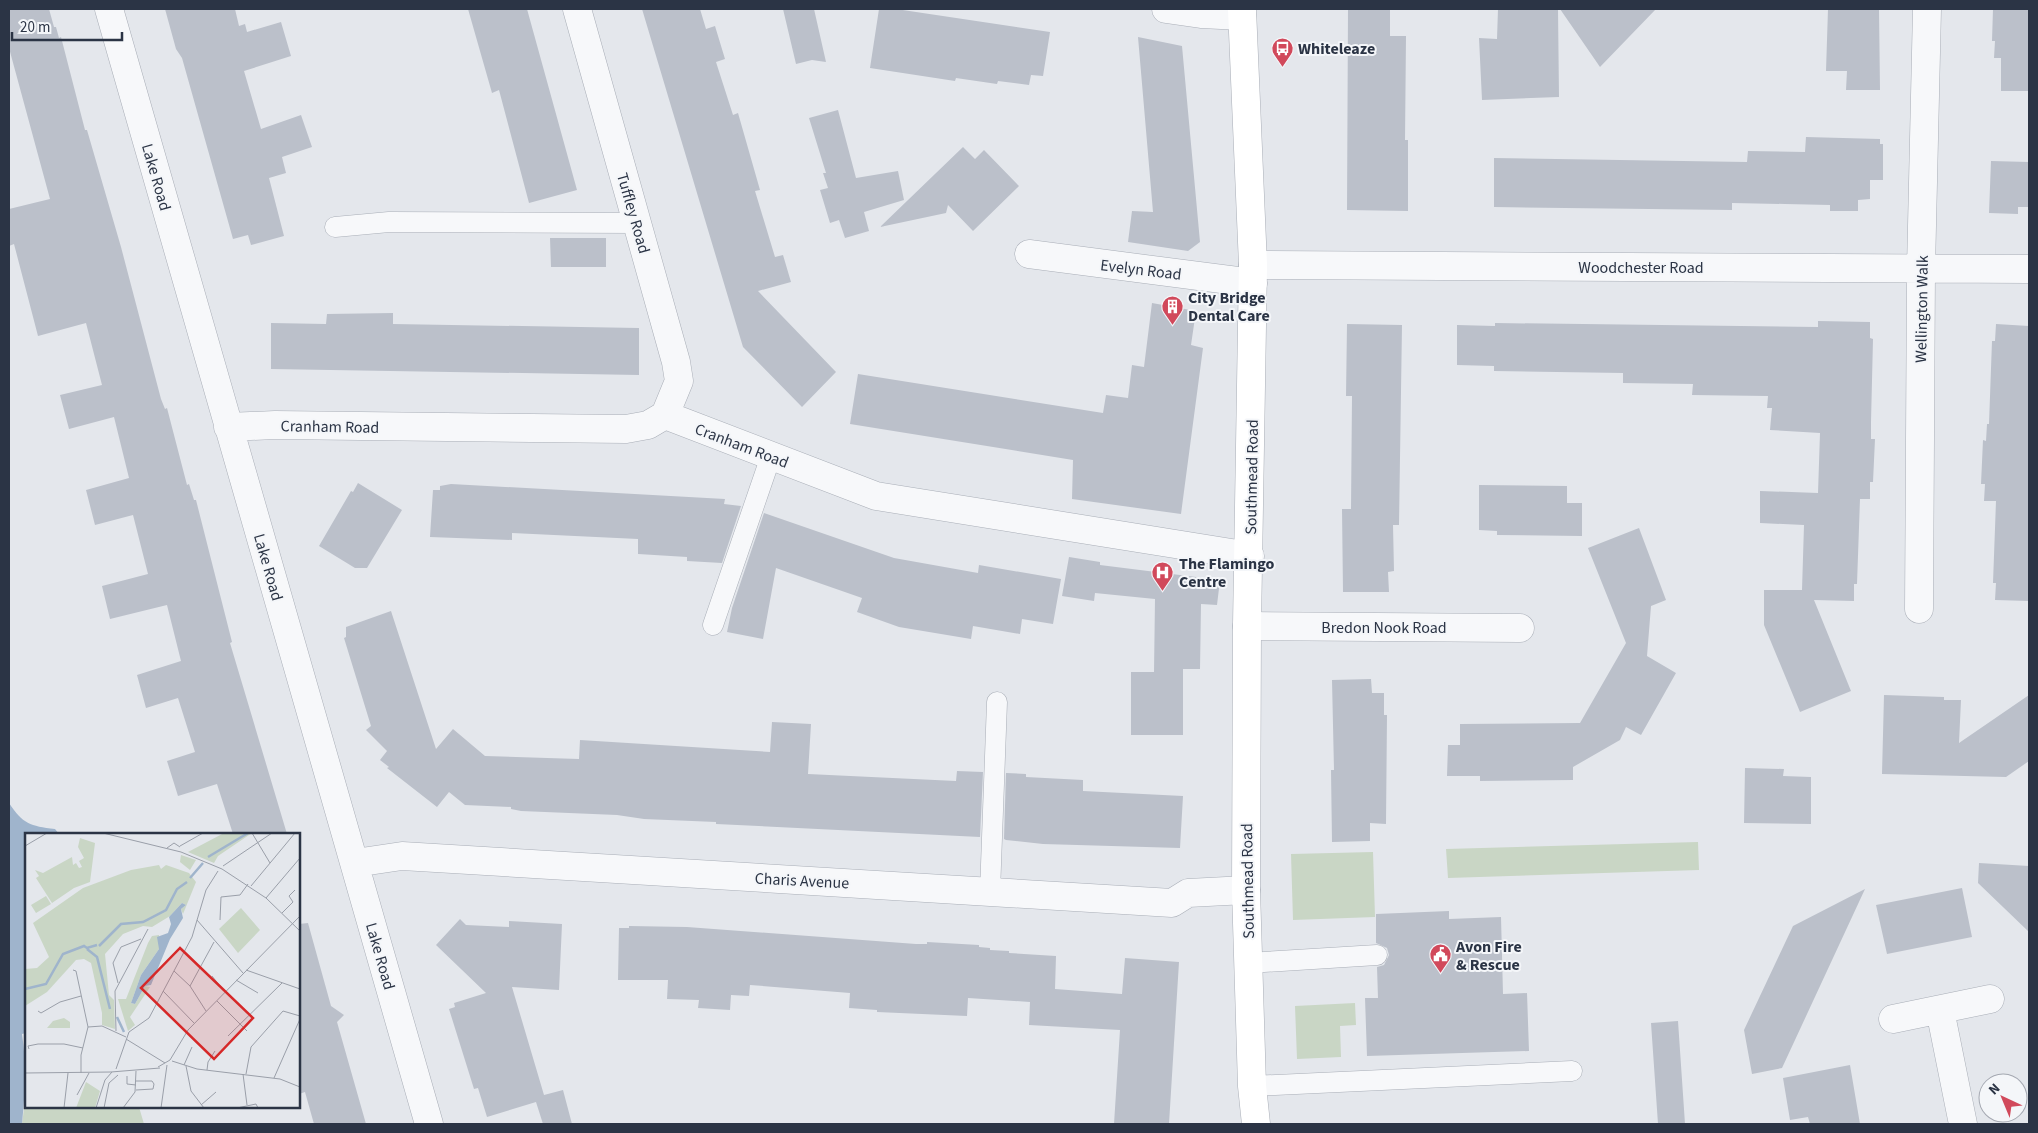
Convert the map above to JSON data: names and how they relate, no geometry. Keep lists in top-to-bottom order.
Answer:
{
  "streets": {
    "main road": ["Southmead Road"],
    "street": [
      "Lake Road",
      "Tuffley Road",
      "Woodchester Road",
      "Evelyn Road",
      "Wellington Walk",
      "Cranham Road",
      "Bredon Nook Road",
      "Charis Avenue"
    ]
  },
  "crossings": [
    ["Lake Road", "Cranham Road"],
    ["Lake Road", "Charis Avenue"],
    ["Tuffley Road", "Cranham Road"],
    ["Woodchester Road", "Evelyn Road"],
    ["Woodchester Road", "Wellington Walk"],
    ["Woodchester Road", "Southmead Road"],
    ["Evelyn Road", "Southmead Road"],
    ["Cranham Road", "Southmead Road"],
    ["Southmead Road", "Bredon Nook Road"],
    ["Southmead Road", "Charis Avenue"]
  ],
  "places": {
    "bus stop": ["Whiteleaze"],
    "building": ["City Bridge Dental Care"],
    "hospital": ["The Flamingo Centre"],
    "public building": ["Avon Fire & Rescue"]
  },
  "scale_bar": "20 m",
  "north": "top left"
}
